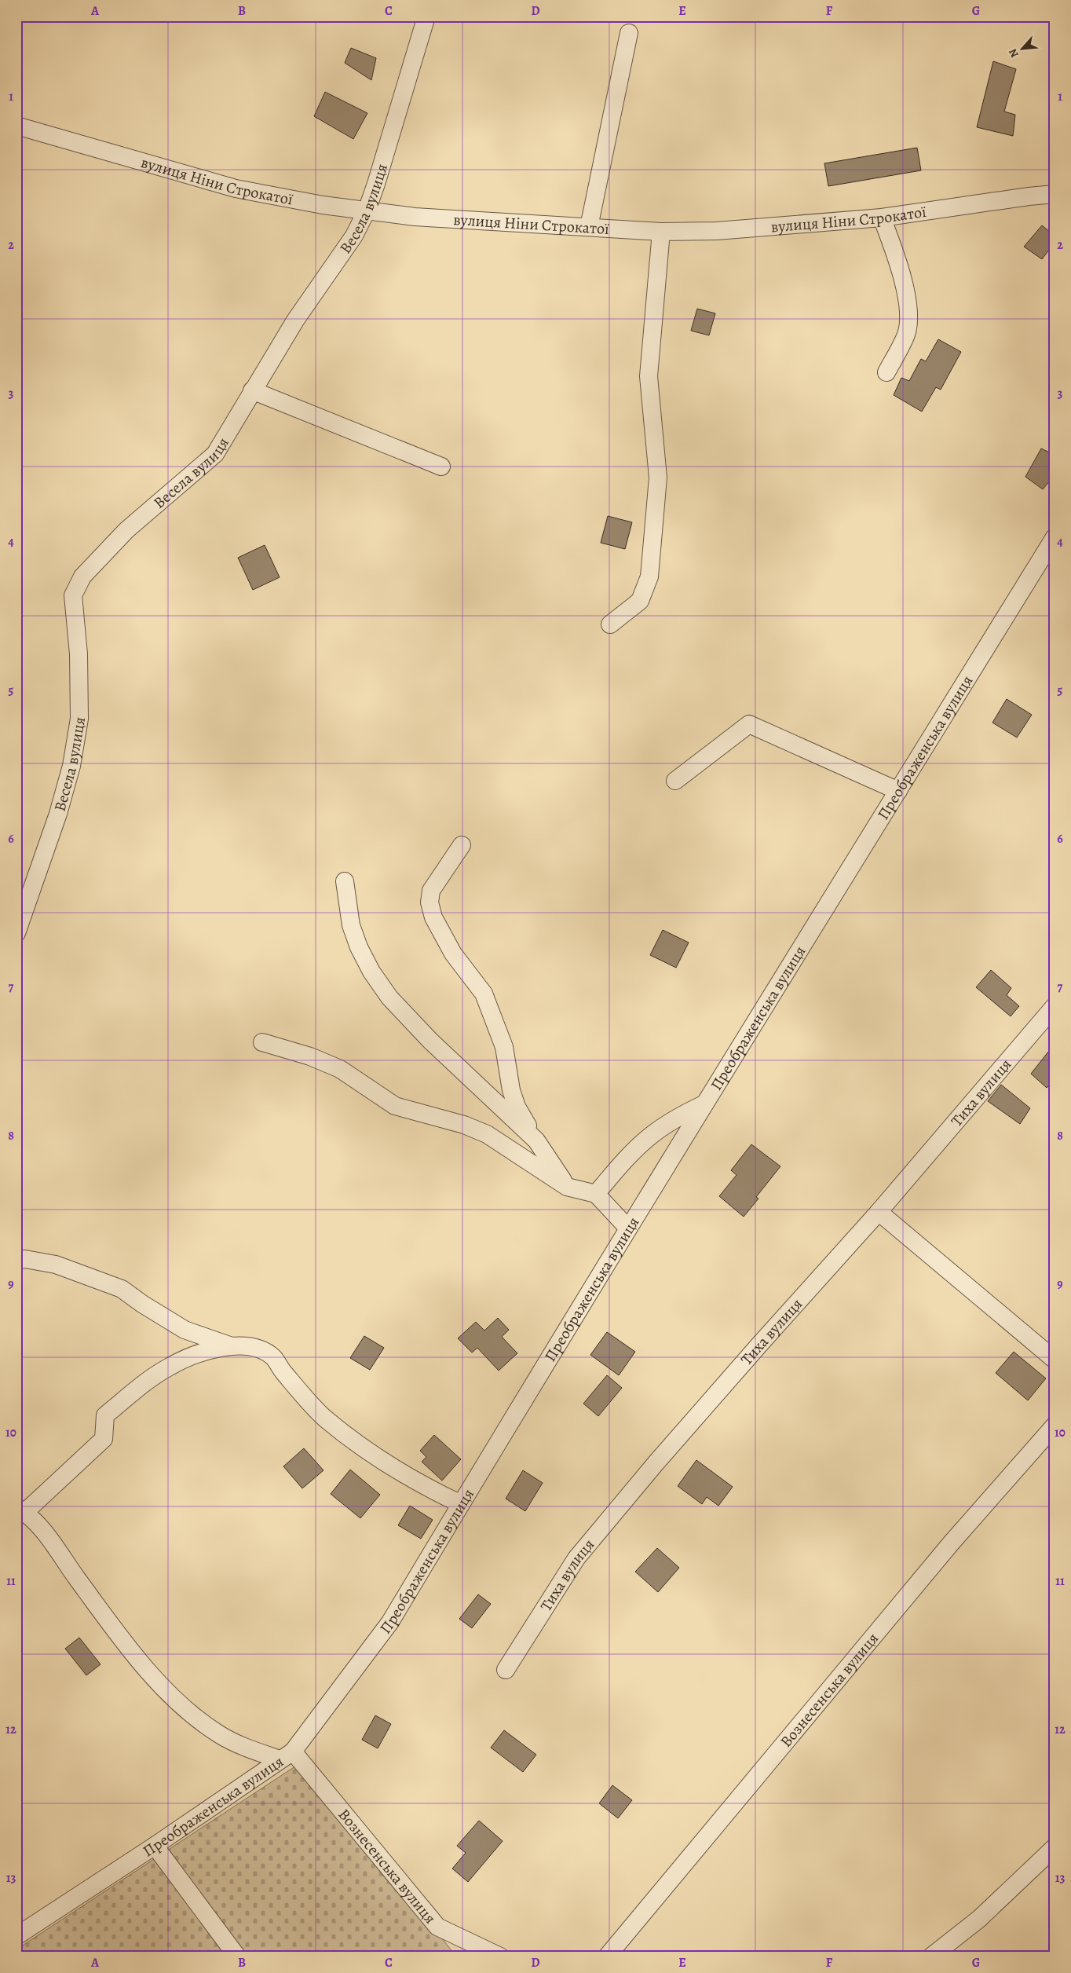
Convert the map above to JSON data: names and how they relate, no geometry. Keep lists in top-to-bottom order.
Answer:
{
  "streets": {
    "street": [
      "вулиця Ніни Строкатої",
      "Весела вулиця",
      "Преображенська вулиця",
      "Тиха вулиця",
      "Вознесенська вулиця"
    ]
  },
  "crossings": [
    ["вулиця Ніни Строкатої", "Весела вулиця"],
    ["Преображенська вулиця", "Вознесенська вулиця"]
  ],
  "north": "bottom left",
  "grid": {
    "columns": [
      "A",
      "B",
      "C",
      "D",
      "E",
      "F",
      "G"
    ],
    "rows": [
      "1",
      "2",
      "3",
      "4",
      "5",
      "6",
      "7",
      "8",
      "9",
      "10",
      "11",
      "12",
      "13"
    ]
  }
}
